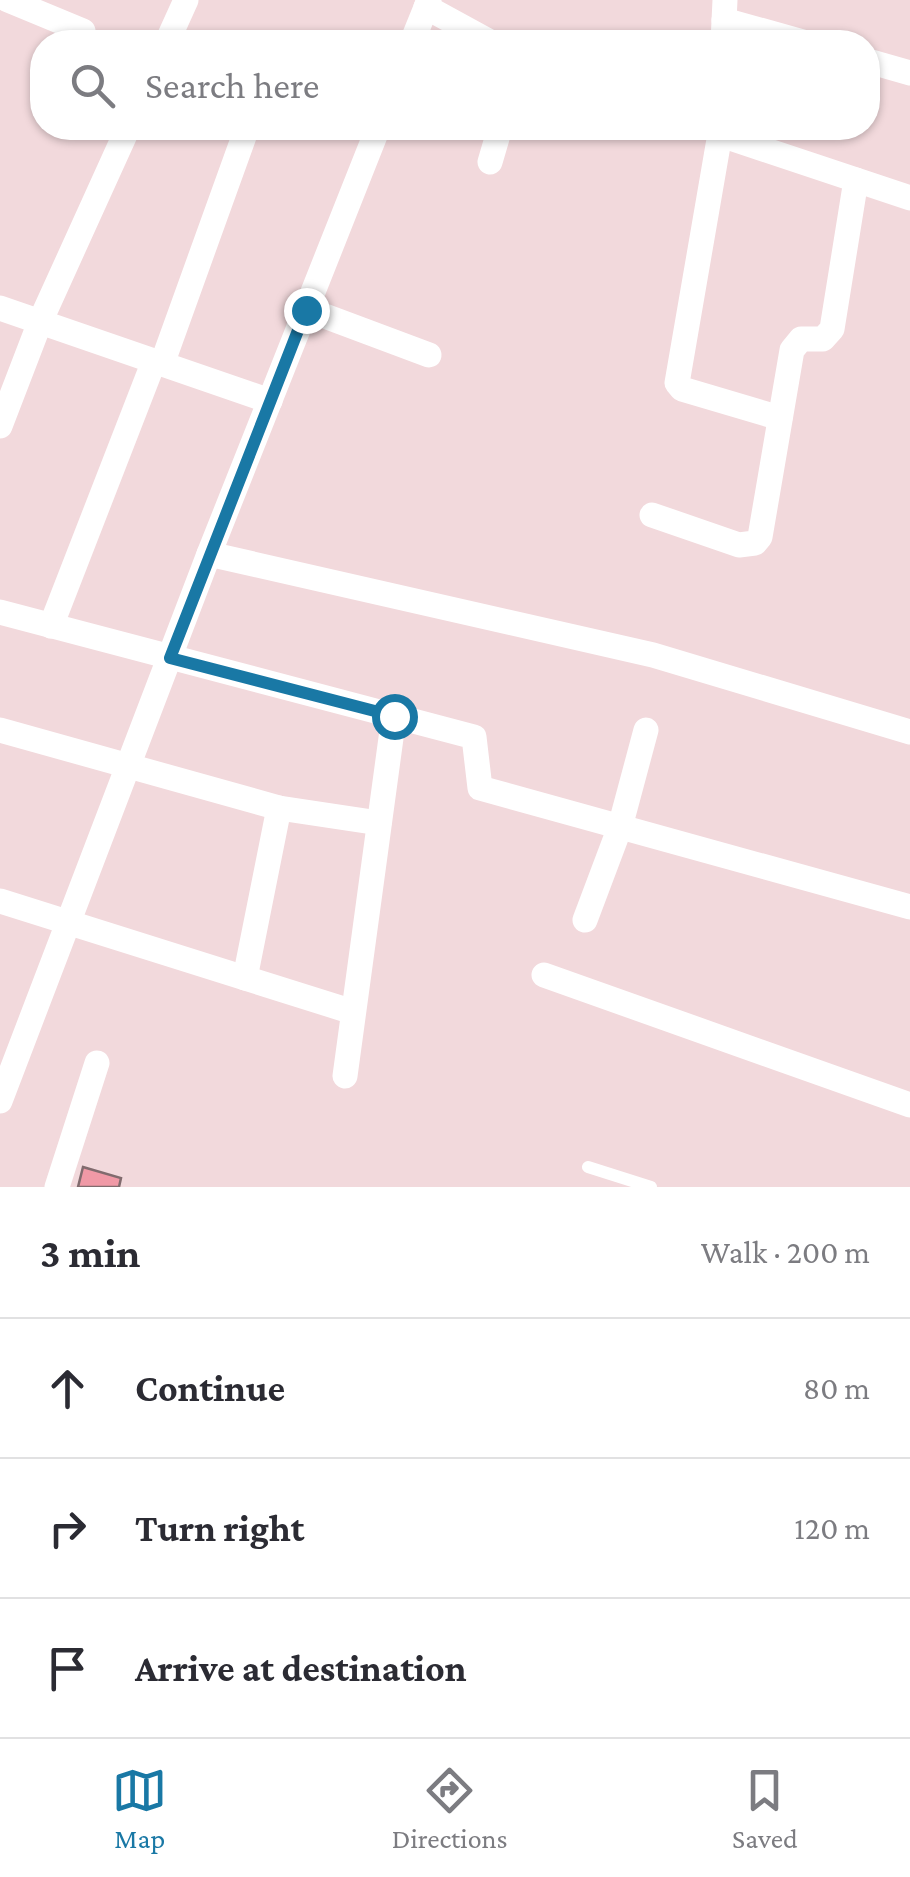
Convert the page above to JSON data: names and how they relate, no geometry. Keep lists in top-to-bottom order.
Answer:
{
  "page": {
    "search": "Search here",
    "heading": ["3 min", "Walk · 200 m"],
    "list": [
      ["Continue", "80 m"],
      ["Turn right", "120 m"],
      "Arrive at destination"
    ],
    "nav": ["Map", "Directions", "Saved"]
  }
}
